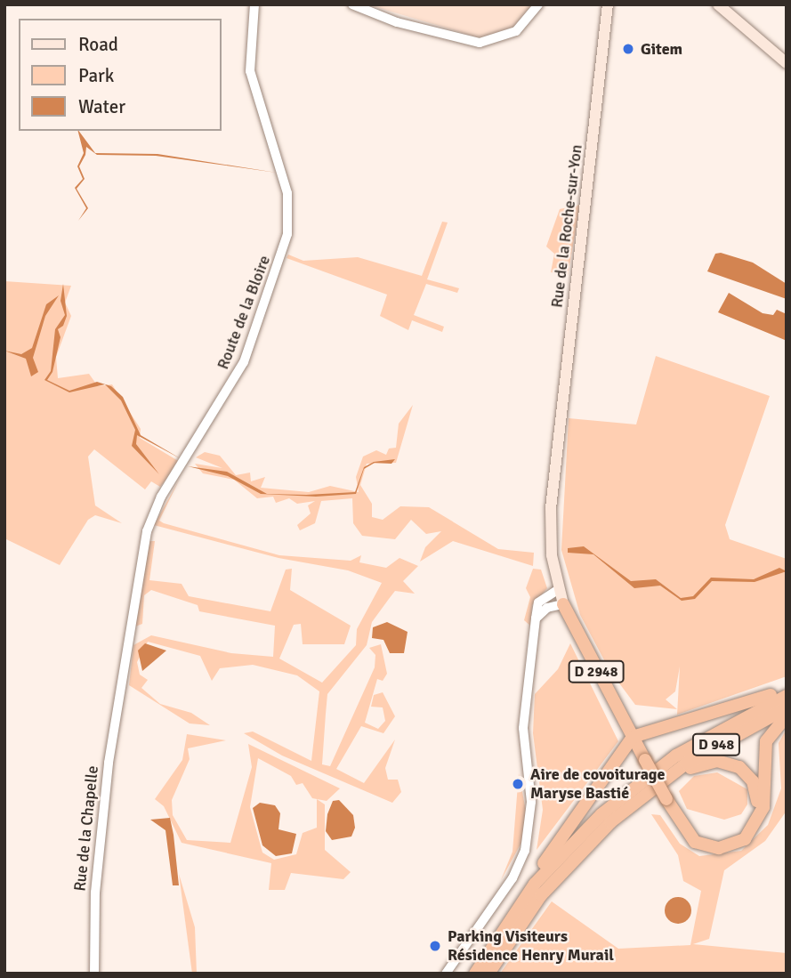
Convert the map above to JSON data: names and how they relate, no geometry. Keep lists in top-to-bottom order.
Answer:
{
  "streets": {
    "highway": ["D 2948", "D 948"],
    "main road": ["Rue de la Roche-sur-Yon"],
    "street": ["Route de la Bloire", "Rue de la Chapelle"]
  },
  "crossings": [
    ["Rue de la Roche-sur-Yon", "D 2948"],
    ["Route de la Bloire", "Rue de la Chapelle"]
  ],
  "places": ["Gitem", "Aire de covoiturage Maryse Bastié", "Parking Visiteurs Résidence Henry Murail"],
  "legend": ["Road", "Park", "Water"]
}
